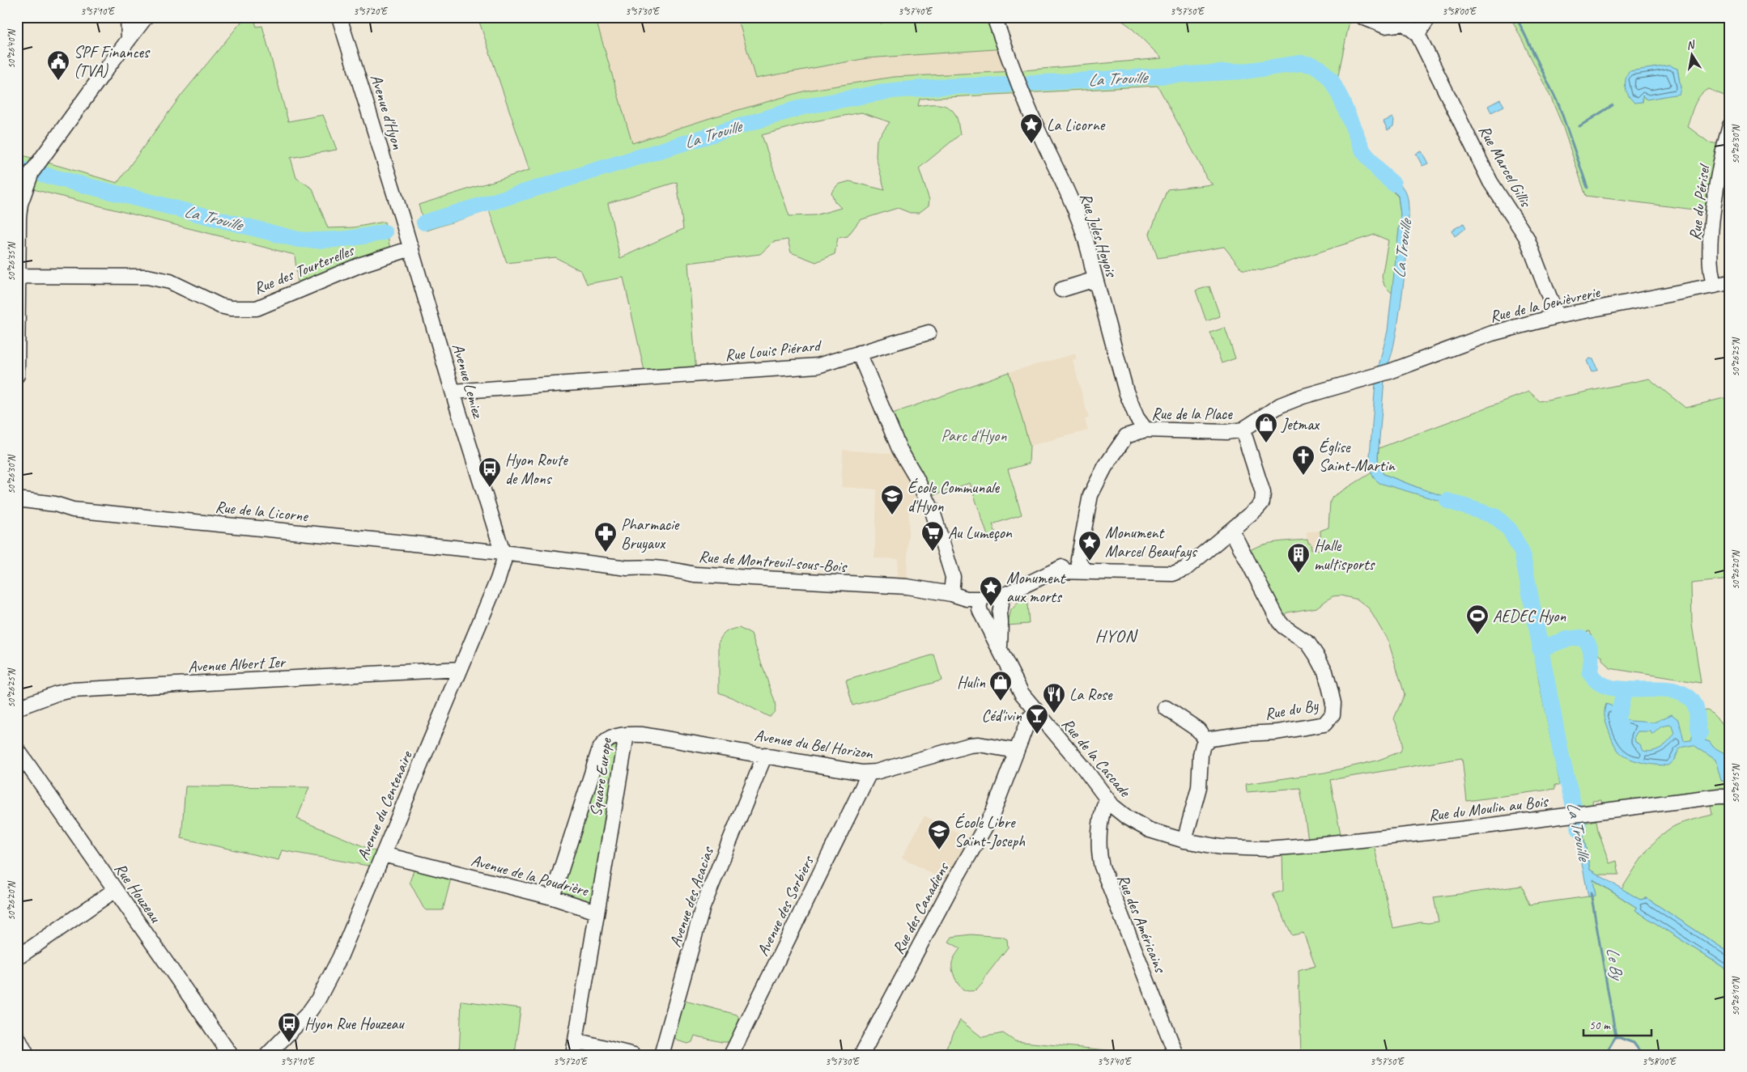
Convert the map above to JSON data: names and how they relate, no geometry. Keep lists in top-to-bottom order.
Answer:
{
  "streets": {
    "street": [
      "Avenue d'Hyon",
      "Rue Marcel Gillis",
      "Rue du Périsel",
      "Rue Jules Hoyois",
      "Rue des Tourterelles",
      "Rue de la Genièvrerie",
      "Rue Louis Piérard",
      "Avenue Lemiez",
      "Rue de la Place",
      "Rue de la Licorne",
      "Rue de Montreuil-sous-Bois",
      "Avenue Albert Ier",
      "Rue du By",
      "Avenue du Bel Horizon",
      "Rue de la Cascade",
      "Square Europe",
      "Avenue du Centenaire",
      "Rue du Moulin au Bois",
      "Avenue de la Poudrière",
      "Rue Houzeau",
      "Avenue des Acacias",
      "Avenue des Sorbiers",
      "Rue des Canadiens",
      "Rue des Américains"
    ]
  },
  "crossings": [
    ["Avenue d'Hyon", "Avenue Lemiez"],
    ["Rue Marcel Gillis", "Rue de la Genièvrerie"],
    ["Rue du Périsel", "Rue de la Genièvrerie"],
    ["Rue Jules Hoyois", "Rue de la Place"],
    ["Rue des Tourterelles", "Avenue Lemiez"],
    ["Rue de la Genièvrerie", "Rue de la Place"],
    ["Rue Louis Piérard", "Avenue Lemiez"],
    ["Avenue Lemiez", "Rue de la Licorne"],
    ["Avenue Lemiez", "Rue de Montreuil-sous-Bois"],
    ["Avenue Lemiez", "Avenue du Centenaire"],
    ["Rue de la Licorne", "Rue de Montreuil-sous-Bois"],
    ["Rue de la Licorne", "Avenue du Centenaire"],
    ["Rue de Montreuil-sous-Bois", "Rue de la Cascade"],
    ["Rue de Montreuil-sous-Bois", "Avenue du Centenaire"],
    ["Avenue Albert Ier", "Avenue du Centenaire"],
    ["Avenue du Bel Horizon", "Square Europe"],
    ["Avenue du Bel Horizon", "Avenue des Acacias"],
    ["Avenue du Bel Horizon", "Avenue des Sorbiers"],
    ["Avenue du Bel Horizon", "Rue des Canadiens"],
    ["Rue de la Cascade", "Rue du Moulin au Bois"],
    ["Rue de la Cascade", "Rue des Canadiens"],
    ["Rue de la Cascade", "Rue des Américains"],
    ["Square Europe", "Avenue de la Poudrière"],
    ["Avenue du Centenaire", "Avenue de la Poudrière"]
  ],
  "districts": ["HYON"],
  "water": ["La Trouille", "Le By"],
  "parks": ["Parc d'Hyon"],
  "places": {
    "public building": ["SPF Finances (TVA)"],
    "place": ["La Licorne", "Monument Marcel Beaufays", "Monument aux morts"],
    "shop": ["Jetmax", "Hulin"],
    "church": ["Église Saint-Martin"],
    "bus stop": ["Hyon Route de Mons", "Hyon Rue Houzeau"],
    "school or university": ["École Communale d'Hyon", "École Libre Saint-Joseph"],
    "supermarket": ["Au Lumeçon"],
    "pharmacy": ["Pharmacie Bruyaux"],
    "building": ["Halle multisports"],
    "sports": ["AEDEC Hyon"],
    "restaurant": ["La Rose"],
    "bar": ["Céd'ivin"]
  },
  "scale_bar": "50 m",
  "north": "top",
  "coordinates": [
    "3°57'10\"E",
    "3°57'20\"E",
    "3°57'30\"E",
    "3°57'40\"E",
    "3°57'50\"E",
    "3°58'00\"E",
    "50°26'40\"N",
    "50°26'30\"N",
    "50°26'35\"N",
    "50°26'25\"N",
    "50°26'20\"N",
    "50°26'15\"N",
    "50°26'10\"N"
  ]
}
